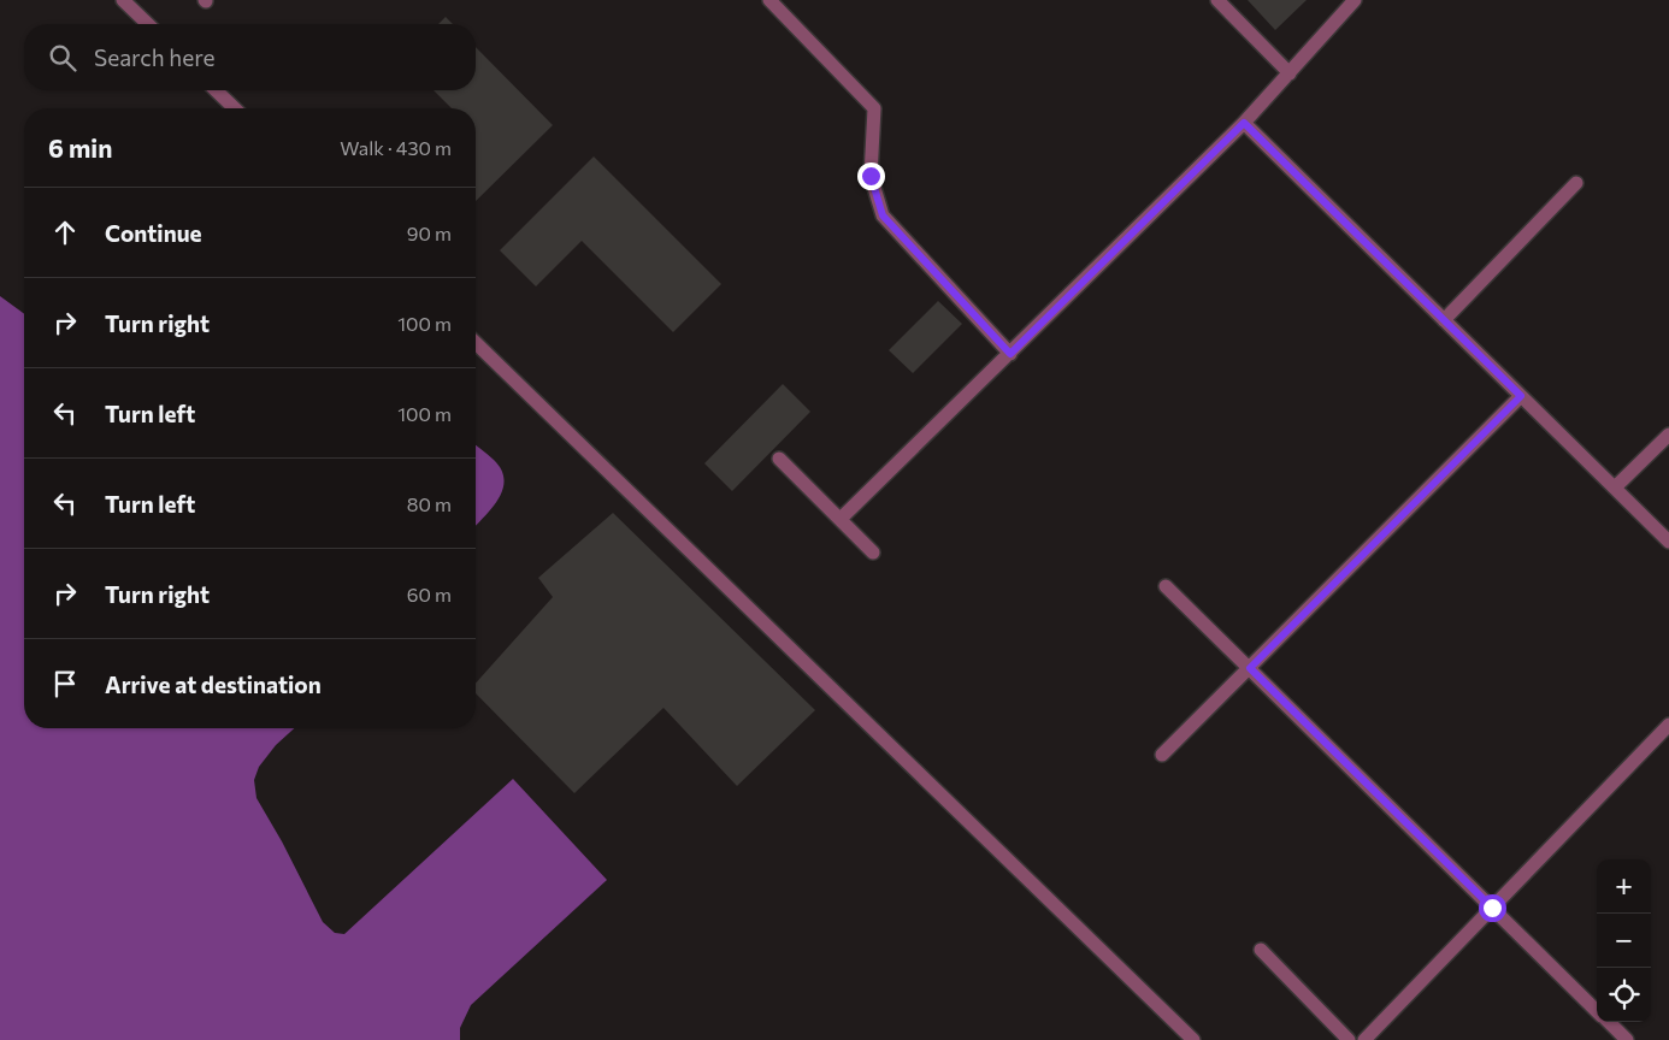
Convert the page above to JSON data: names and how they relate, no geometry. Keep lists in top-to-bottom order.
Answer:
{
  "page": {
    "search": "Search here",
    "heading": ["6 min", "Walk · 430 m"],
    "list": [
      ["Continue", "90 m"],
      ["Turn right", "100 m"],
      ["Turn left", "100 m"],
      ["Turn left", "80 m"],
      ["Turn right", "60 m"],
      "Arrive at destination"
    ],
    "map_buttons": ["+", "−"]
  }
}
